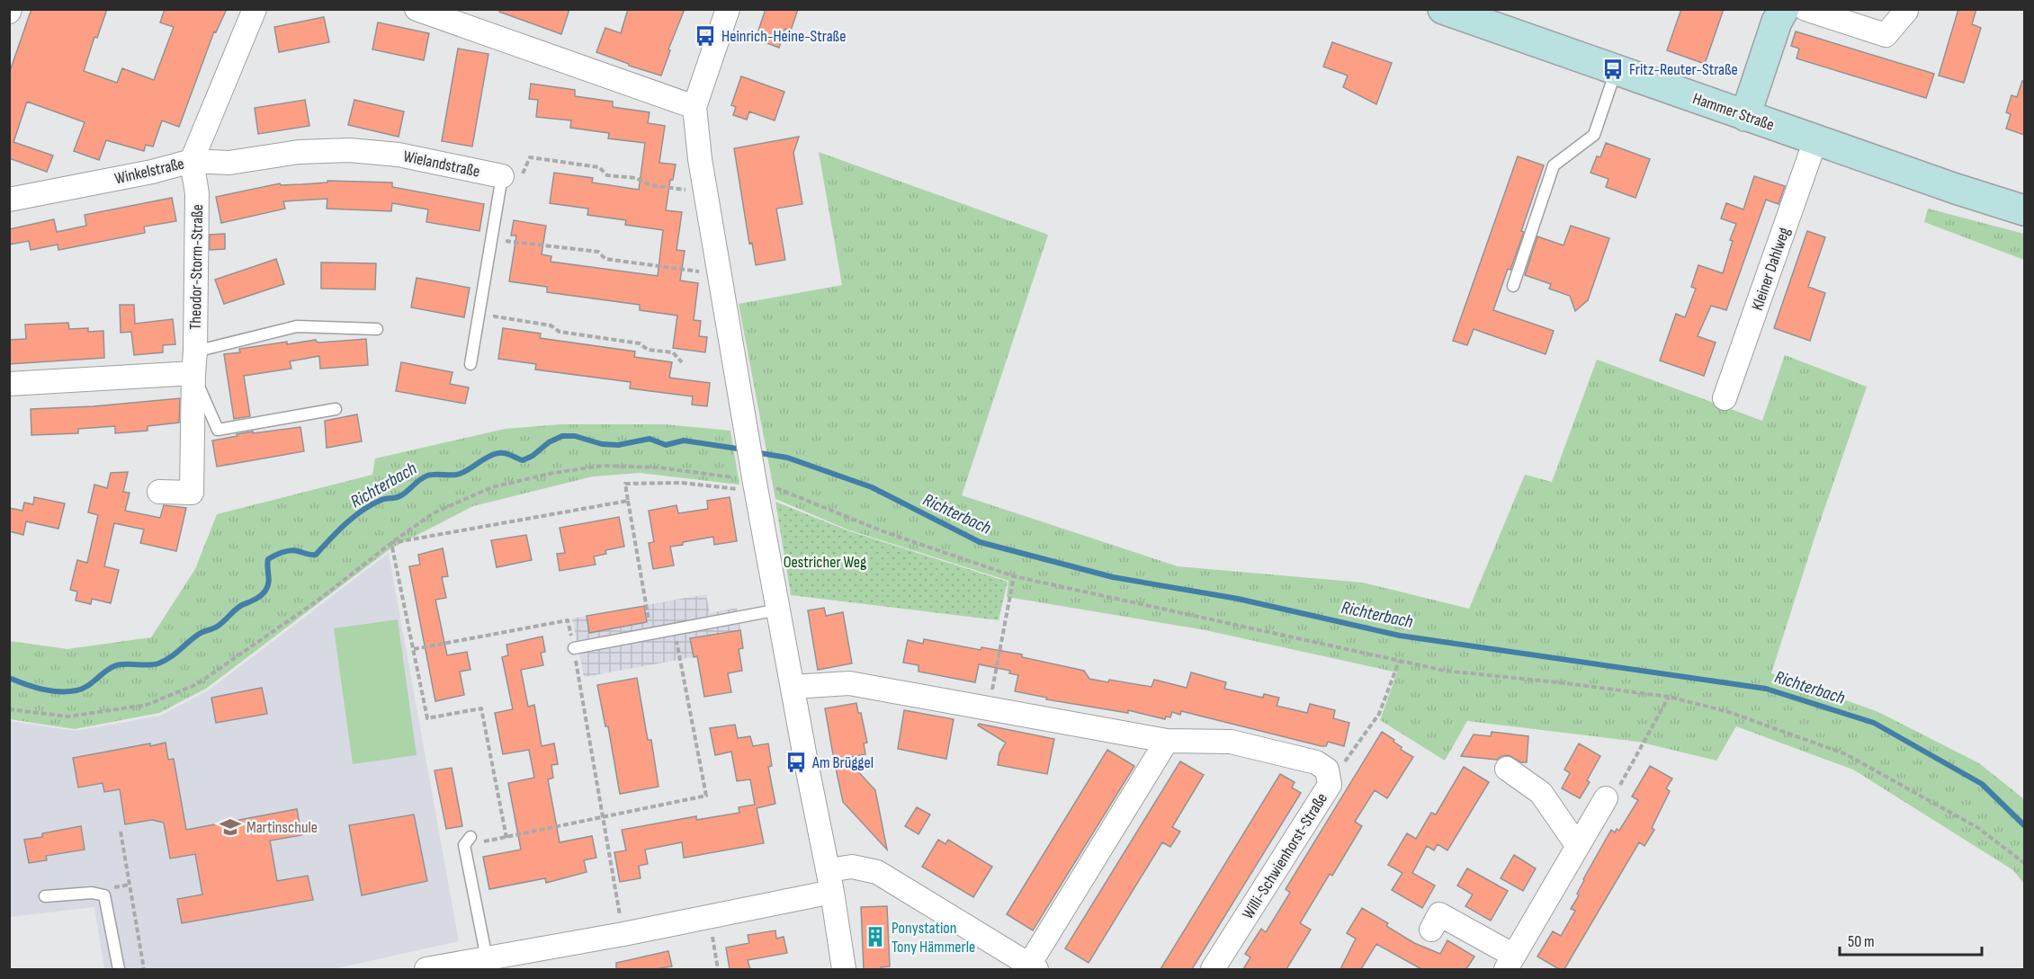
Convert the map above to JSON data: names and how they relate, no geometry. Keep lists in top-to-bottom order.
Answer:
{
  "streets": {
    "main road": ["Hammer Straße"],
    "street": [
      "Wielandstraße",
      "Winkelstraße",
      "Theodor-Storm-Straße",
      "Kleiner Dahlweg",
      "Willi-Schwienhorst-Straße"
    ]
  },
  "crossings": [
    ["Hammer Straße", "Kleiner Dahlweg"],
    ["Wielandstraße", "Winkelstraße"],
    ["Wielandstraße", "Theodor-Storm-Straße"],
    ["Winkelstraße", "Theodor-Storm-Straße"]
  ],
  "water": ["Richterbach"],
  "parks": ["Oestricher Weg"],
  "places": {
    "bus stop": ["Heinrich-Heine-Straße", "Fritz-Reuter-Straße", "Am Brüggel"],
    "school or university": ["Martinschule"],
    "building": ["Ponystation Tony Hämmerle"]
  },
  "scale_bar": "50 m"
}
